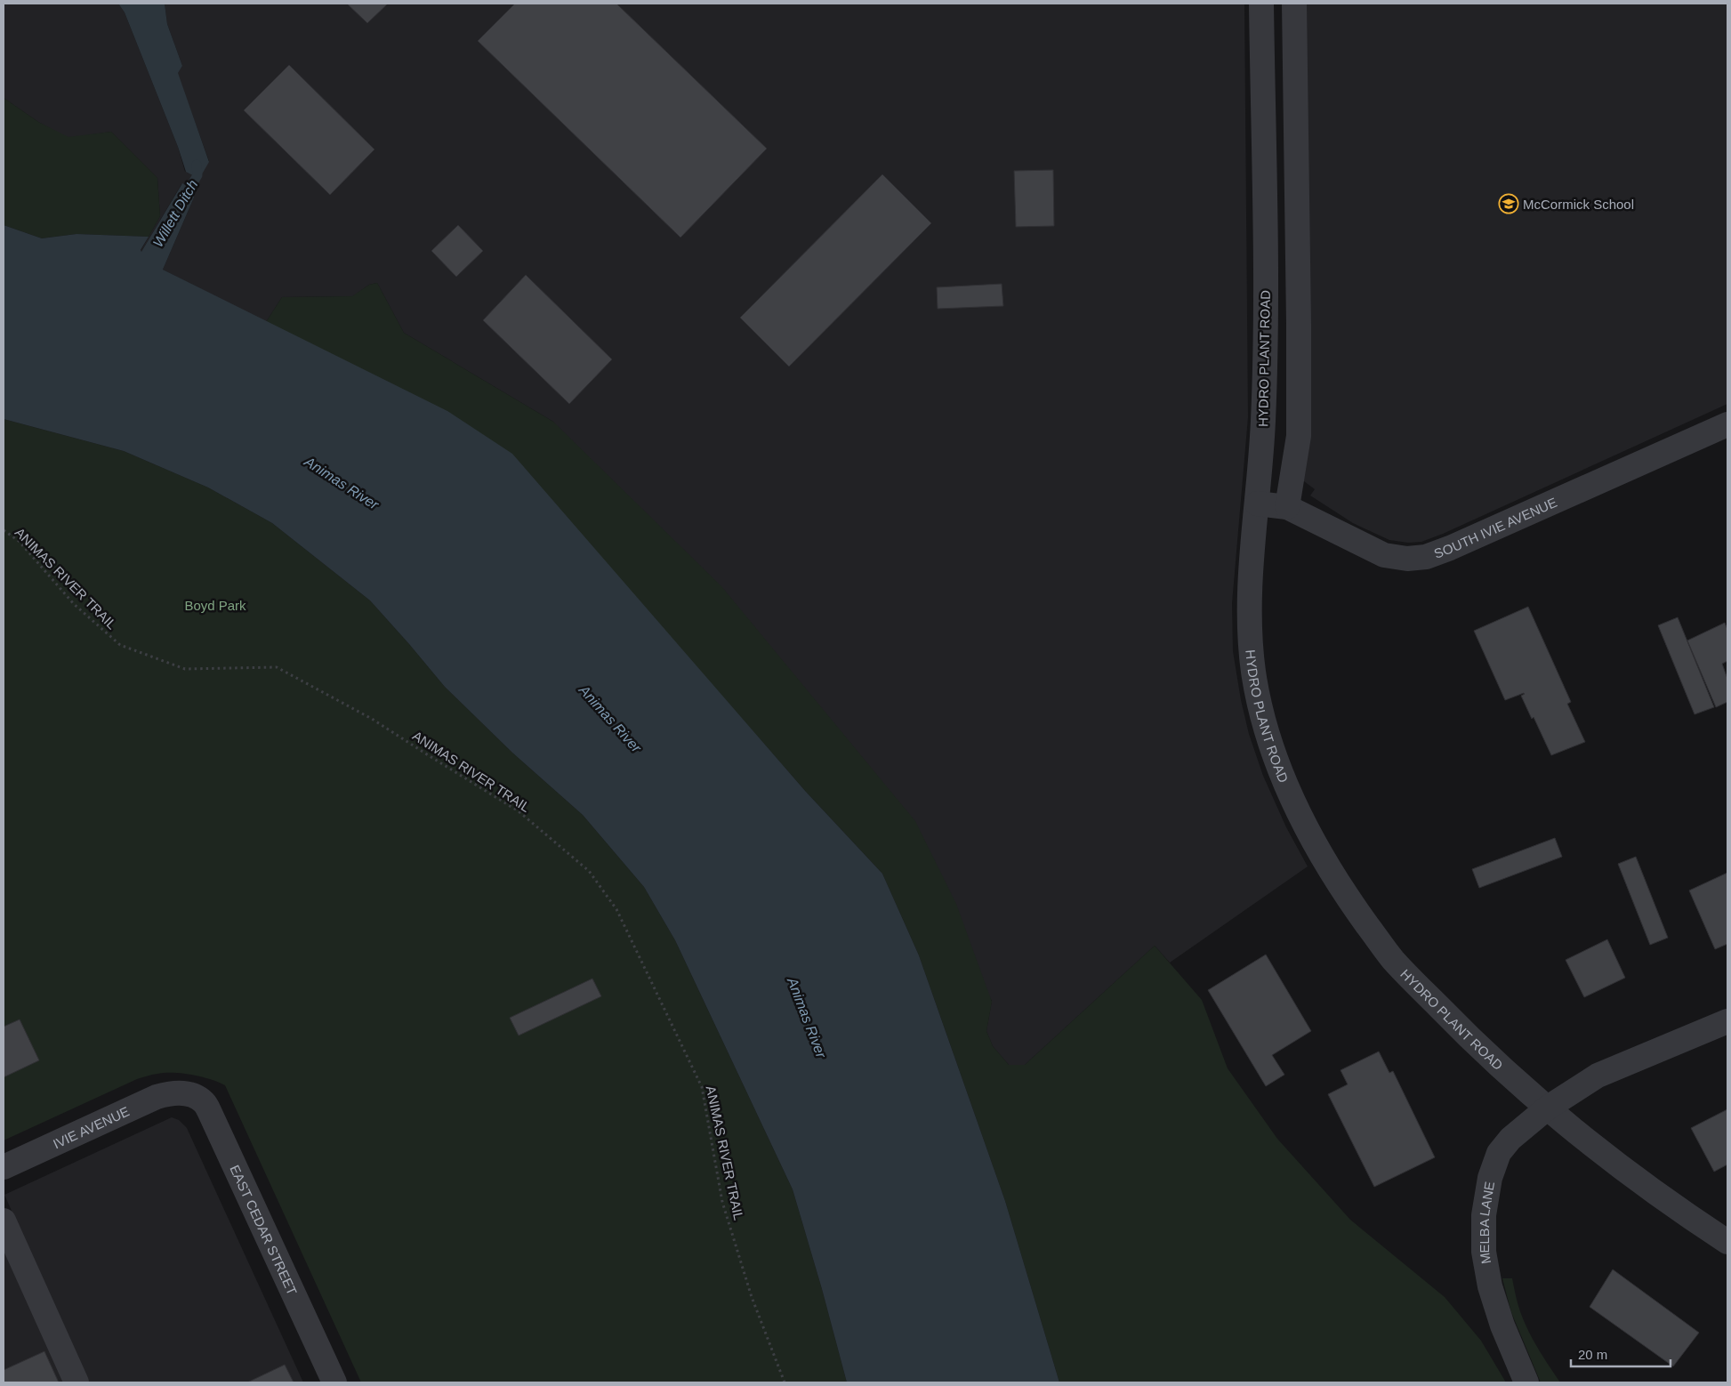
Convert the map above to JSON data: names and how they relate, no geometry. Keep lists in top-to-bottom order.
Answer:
{
  "streets": {
    "street": [
      "HYDRO PLANT ROAD",
      "SOUTH IVIE AVENUE",
      "IVIE AVENUE",
      "MELBA LANE",
      "EAST CEDAR STREET"
    ],
    "path": ["ANIMAS RIVER TRAIL"]
  },
  "crossings": [
    ["HYDRO PLANT ROAD", "SOUTH IVIE AVENUE"],
    ["HYDRO PLANT ROAD", "MELBA LANE"],
    ["IVIE AVENUE", "EAST CEDAR STREET"]
  ],
  "water": ["Willett Ditch", "Animas River"],
  "parks": ["Boyd Park"],
  "places": {
    "school or university": ["McCormick School"]
  },
  "scale_bar": "20 m"
}
